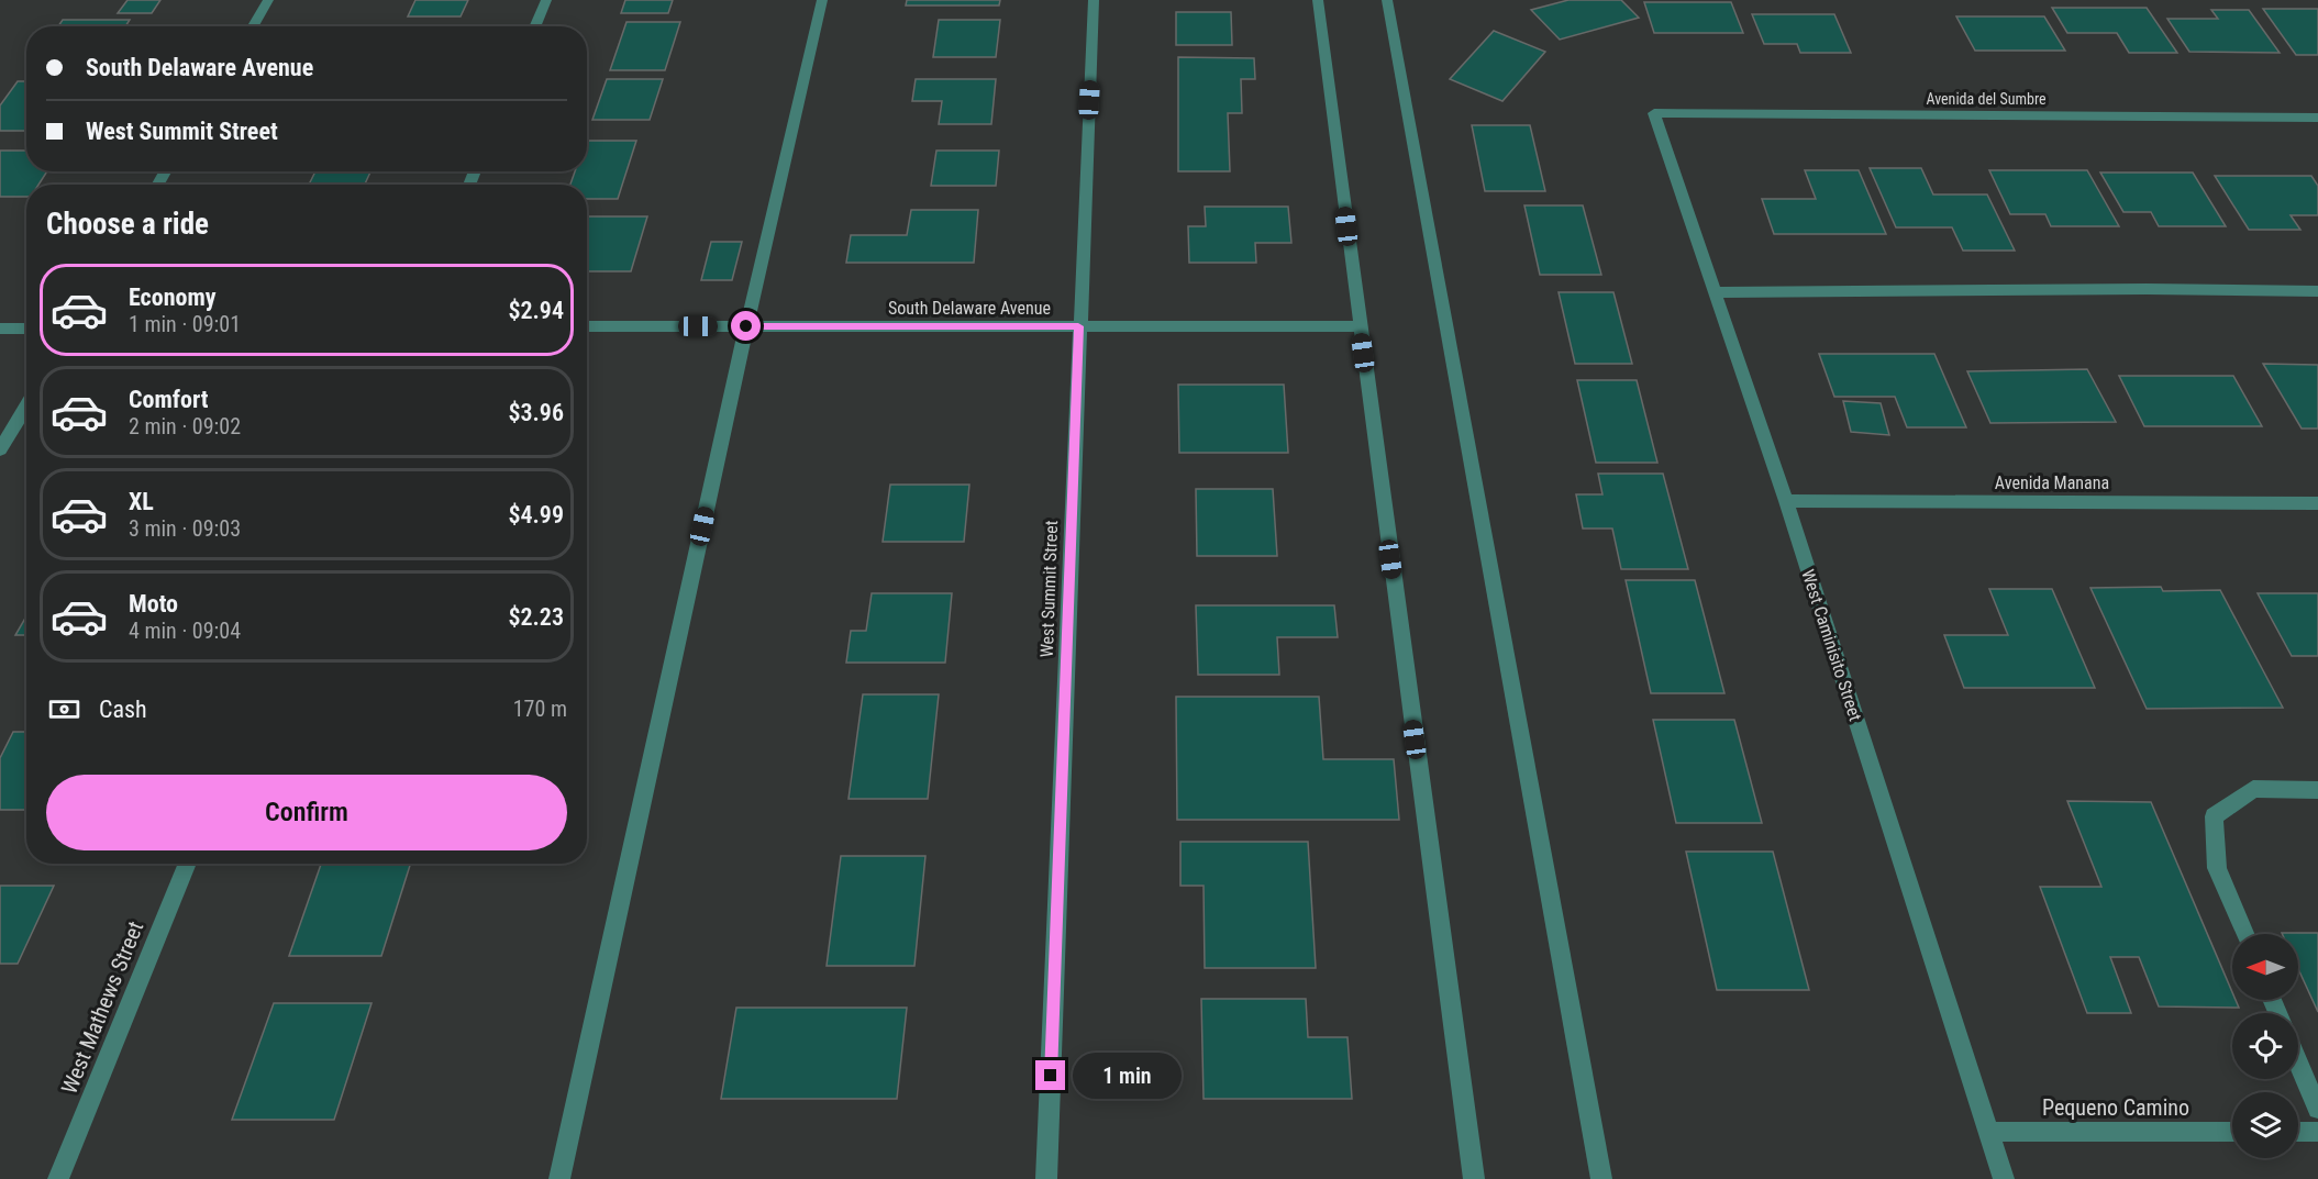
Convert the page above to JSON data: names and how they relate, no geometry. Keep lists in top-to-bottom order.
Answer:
{
  "streets": {
    "street": [
      "Avenida del Sumbre",
      "South Delaware Avenue",
      "Avenida Manana",
      "West Summit Street",
      "West Caminisito Street",
      "West Mathews Street",
      "Pequeno Camino"
    ]
  },
  "crossings": [
    ["Avenida del Sumbre", "West Caminisito Street"],
    ["South Delaware Avenue", "West Summit Street"],
    ["Avenida Manana", "West Caminisito Street"],
    ["West Caminisito Street", "Pequeno Camino"]
  ],
  "north": "left",
  "page": {
    "banner": ["South Delaware Avenue", "West Summit Street"],
    "heading": "Choose a ride",
    "list": [
      {
        "name": "Economy",
        "note": "1 min · 09:01",
        "value": "$2.94"
      },
      {
        "name": "Comfort",
        "note": "2 min · 09:02",
        "value": "$3.96"
      },
      {
        "name": "XL",
        "note": "3 min · 09:03",
        "value": "$4.99"
      },
      {
        "name": "Moto",
        "note": "4 min · 09:04",
        "value": "$2.23"
      }
    ],
    "pay": ["Cash", "170 m"],
    "buttons": "Confirm",
    "bubble": "1 min"
  }
}
